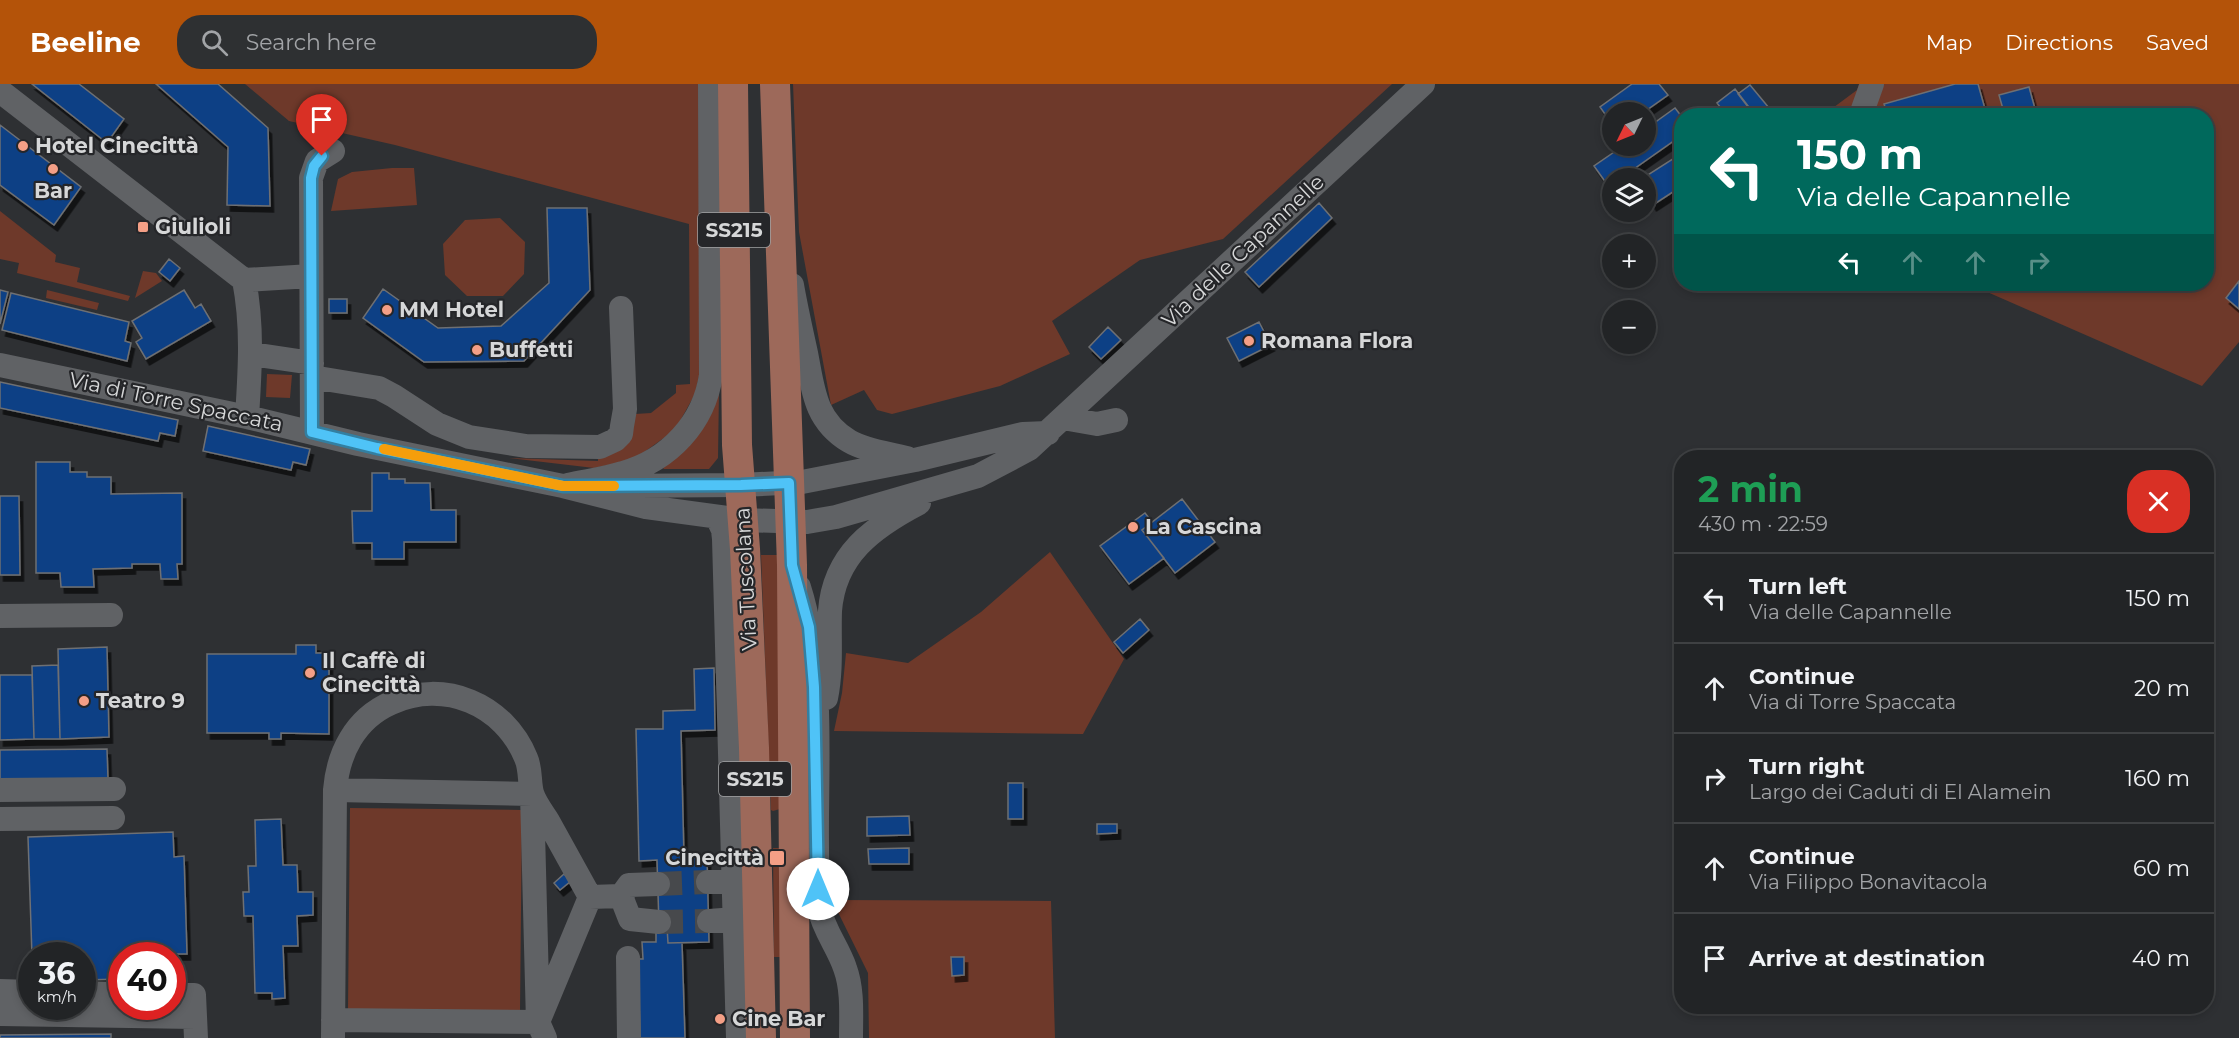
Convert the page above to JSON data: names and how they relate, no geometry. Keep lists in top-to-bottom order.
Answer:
{
  "streets": {
    "main road": ["SS215", "Via Tuscolana"],
    "street": ["Via delle Capannelle", "Via di Torre Spaccata"]
  },
  "crossings": [
    ["Via delle Capannelle", "Via di Torre Spaccata"],
    ["Via delle Capannelle", "Via Tuscolana"],
    ["Via di Torre Spaccata", "Via Tuscolana"]
  ],
  "places": {
    "other": [
      "Hotel Cinecittà",
      "Bar",
      "MM Hotel",
      "Romana Flora",
      "Buffetti",
      "La Cascina",
      "Il Caffè di Cinecittà",
      "Teatro 9",
      "Cine Bar"
    ],
    "transit": ["Giulioli", "Cinecittà"]
  },
  "north": "bottom left",
  "page": {
    "header": "Beeline",
    "search": "Search here",
    "nav": ["Map", "Directions", "Saved"],
    "map_buttons": ["+", "−"],
    "turn": ["150 m", "Via delle Capannelle"],
    "heading": ["2 min", "430 m · 22:59"],
    "list": [
      {
        "name": "Turn left",
        "note": "Via delle Capannelle",
        "value": "150 m"
      },
      {
        "name": "Continue",
        "note": "Via di Torre Spaccata",
        "value": "20 m"
      },
      {
        "name": "Turn right",
        "note": "Largo dei Caduti di El Alamein",
        "value": "160 m"
      },
      {
        "name": "Continue",
        "note": "Via Filippo Bonavitacola",
        "value": "60 m"
      },
      {
        "name": "Arrive at destination",
        "value": "40 m"
      }
    ],
    "speed": "36 km/h",
    "limit": "40"
  }
}
